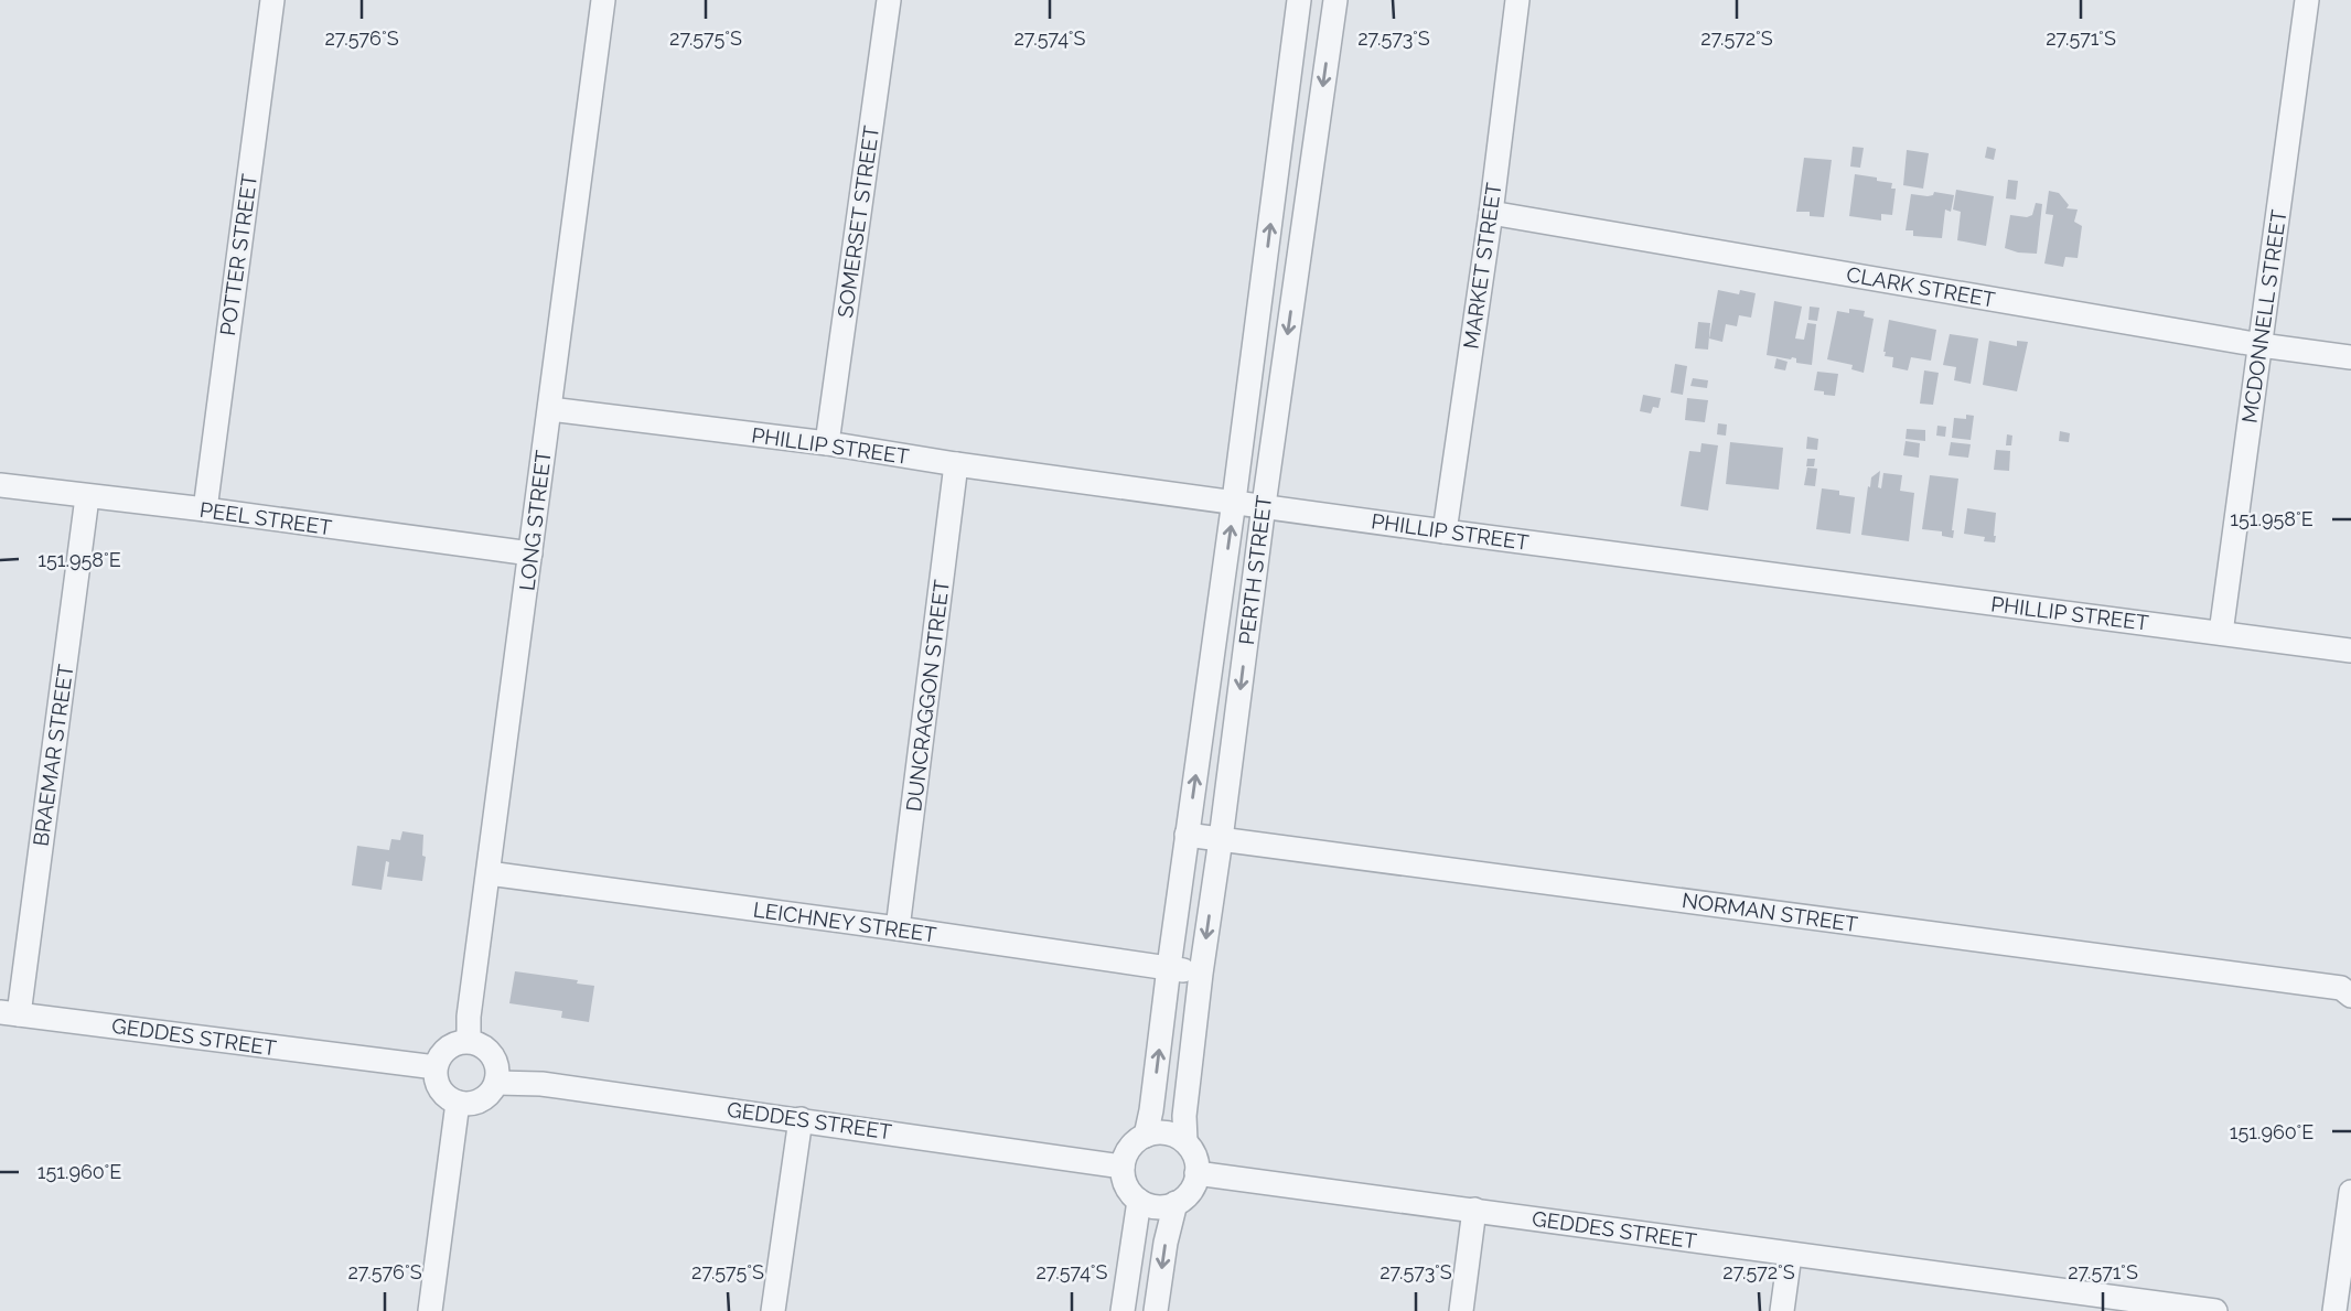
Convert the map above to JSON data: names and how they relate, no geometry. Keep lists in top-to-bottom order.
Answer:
{
  "streets": {
    "street": [
      "SOMERSET STREET",
      "POTTER STREET",
      "MARKET STREET",
      "CLARK STREET",
      "MCDONNELL STREET",
      "PHILLIP STREET",
      "PEEL STREET",
      "LONG STREET",
      "PERTH STREET",
      "DUNCRAGGON STREET",
      "BRAEMAR STREET",
      "NORMAN STREET",
      "LEICHNEY STREET",
      "GEDDES STREET"
    ]
  },
  "crossings": [
    ["SOMERSET STREET", "PHILLIP STREET"],
    ["POTTER STREET", "PEEL STREET"],
    ["MARKET STREET", "CLARK STREET"],
    ["MARKET STREET", "PHILLIP STREET"],
    ["CLARK STREET", "MCDONNELL STREET"],
    ["MCDONNELL STREET", "PHILLIP STREET"],
    ["PHILLIP STREET", "LONG STREET"],
    ["PHILLIP STREET", "PERTH STREET"],
    ["PHILLIP STREET", "DUNCRAGGON STREET"],
    ["PEEL STREET", "LONG STREET"],
    ["PEEL STREET", "BRAEMAR STREET"],
    ["LONG STREET", "LEICHNEY STREET"],
    ["LONG STREET", "GEDDES STREET"],
    ["PERTH STREET", "NORMAN STREET"],
    ["PERTH STREET", "LEICHNEY STREET"],
    ["PERTH STREET", "GEDDES STREET"],
    ["DUNCRAGGON STREET", "LEICHNEY STREET"],
    ["BRAEMAR STREET", "GEDDES STREET"]
  ],
  "coordinates": [
    "27.576°S",
    "27.575°S",
    "27.574°S",
    "27.573°S",
    "27.572°S",
    "27.571°S",
    "151.958°E",
    "151.960°E"
  ]
}
